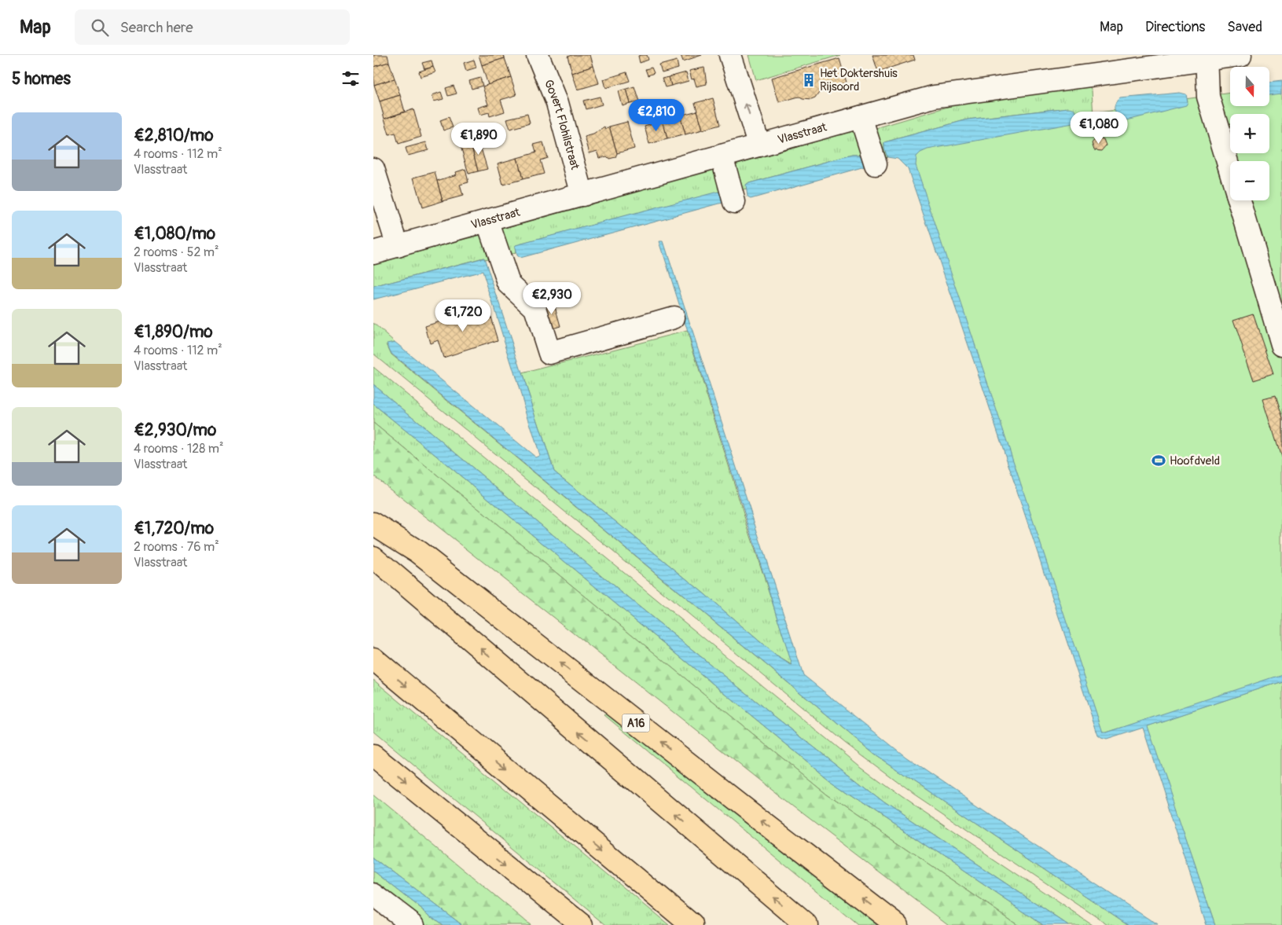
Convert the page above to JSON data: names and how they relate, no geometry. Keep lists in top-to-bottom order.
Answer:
{
  "streets": {
    "highway": ["A16"],
    "street": ["Govert Flohilstraat", "Vlasstraat"]
  },
  "crossings": [
    ["Govert Flohilstraat", "Vlasstraat"]
  ],
  "places": {
    "building": ["Het Doktershuis Rijsoord"],
    "sports": ["Hoofdveld"]
  },
  "north": "bottom",
  "page": {
    "header": "Map",
    "search": "Search here",
    "nav": ["Map", "Directions", "Saved"],
    "heading": "5 homes",
    "map_buttons": ["+", "−"],
    "price": [
      "€2,810",
      "€1,080",
      "€1,890",
      "€2,930",
      "€1,720"
    ],
    "list": [
      {
        "name": "€2,810/mo",
        "note": "4 rooms · 112 m² · Vlasstraat"
      },
      {
        "name": "€1,080/mo",
        "note": "2 rooms · 52 m² · Vlasstraat"
      },
      {
        "name": "€1,890/mo",
        "note": "4 rooms · 112 m² · Vlasstraat"
      },
      {
        "name": "€2,930/mo",
        "note": "4 rooms · 128 m² · Vlasstraat"
      },
      {
        "name": "€1,720/mo",
        "note": "2 rooms · 76 m² · Vlasstraat"
      }
    ]
  }
}
